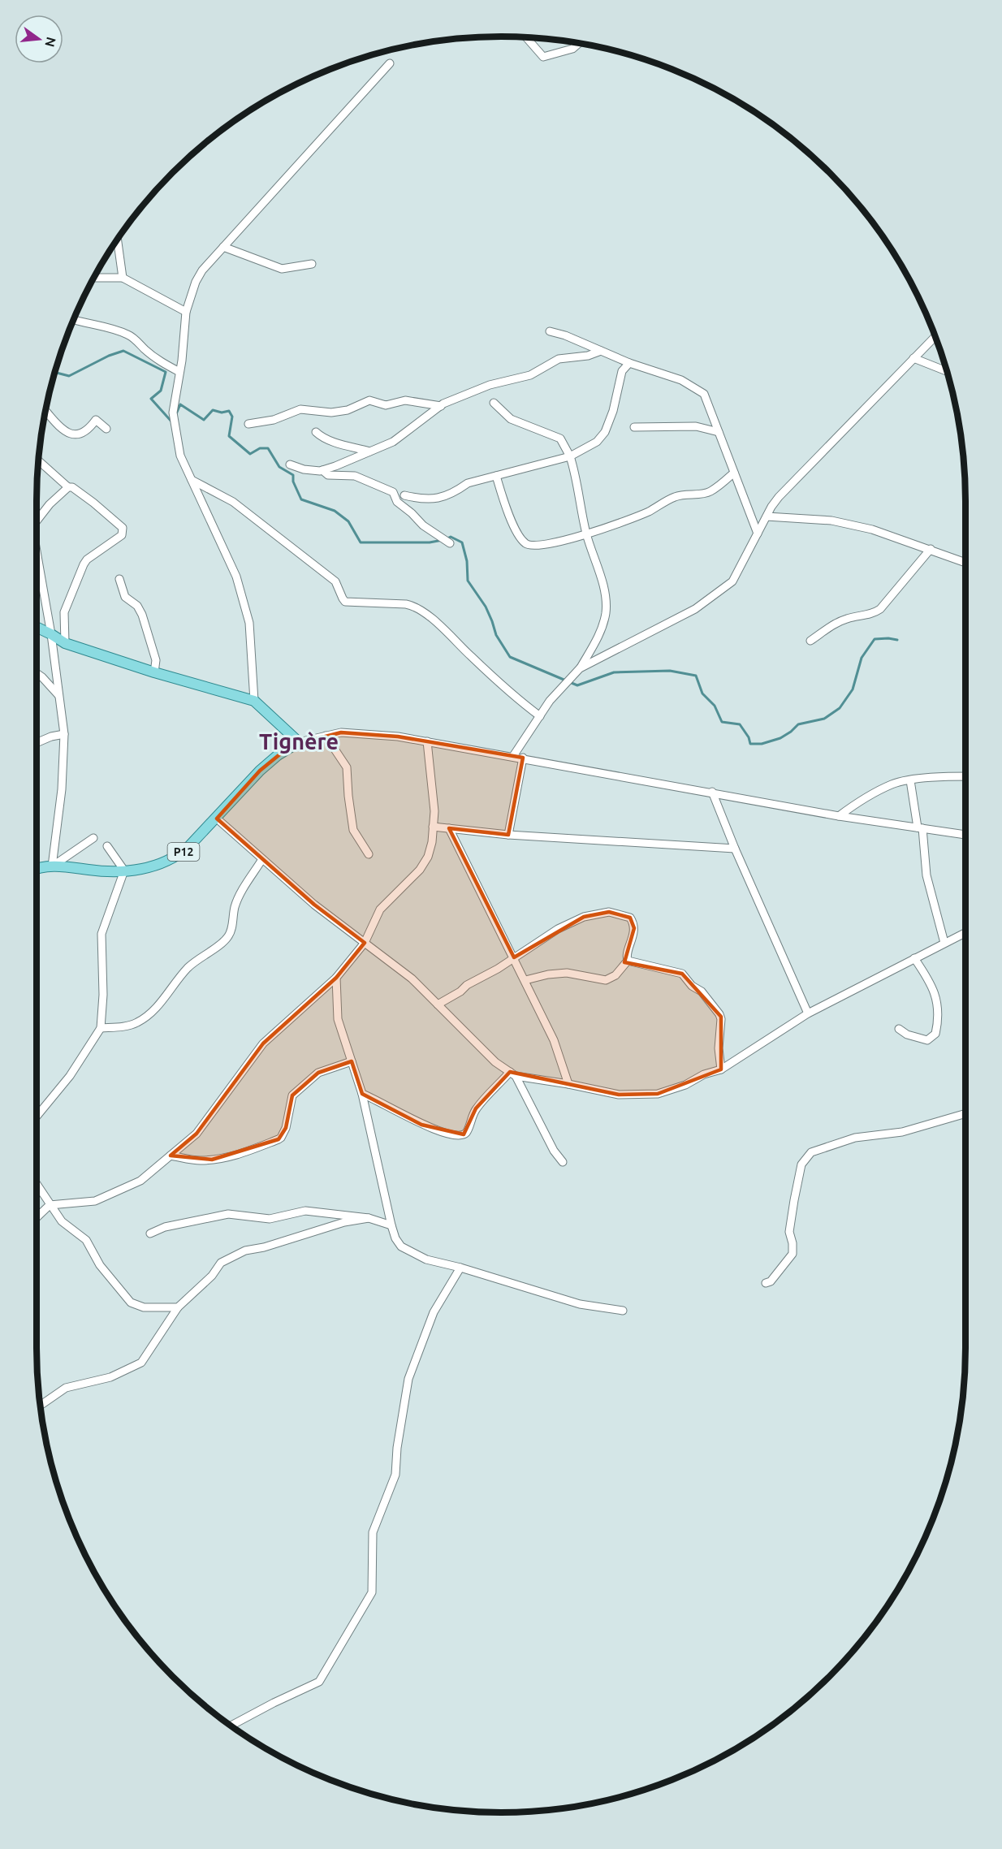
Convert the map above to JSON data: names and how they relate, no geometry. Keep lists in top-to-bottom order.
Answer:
{
  "streets": {
    "main road": ["P12"]
  },
  "districts": ["Tignère"],
  "north": "right"
}
